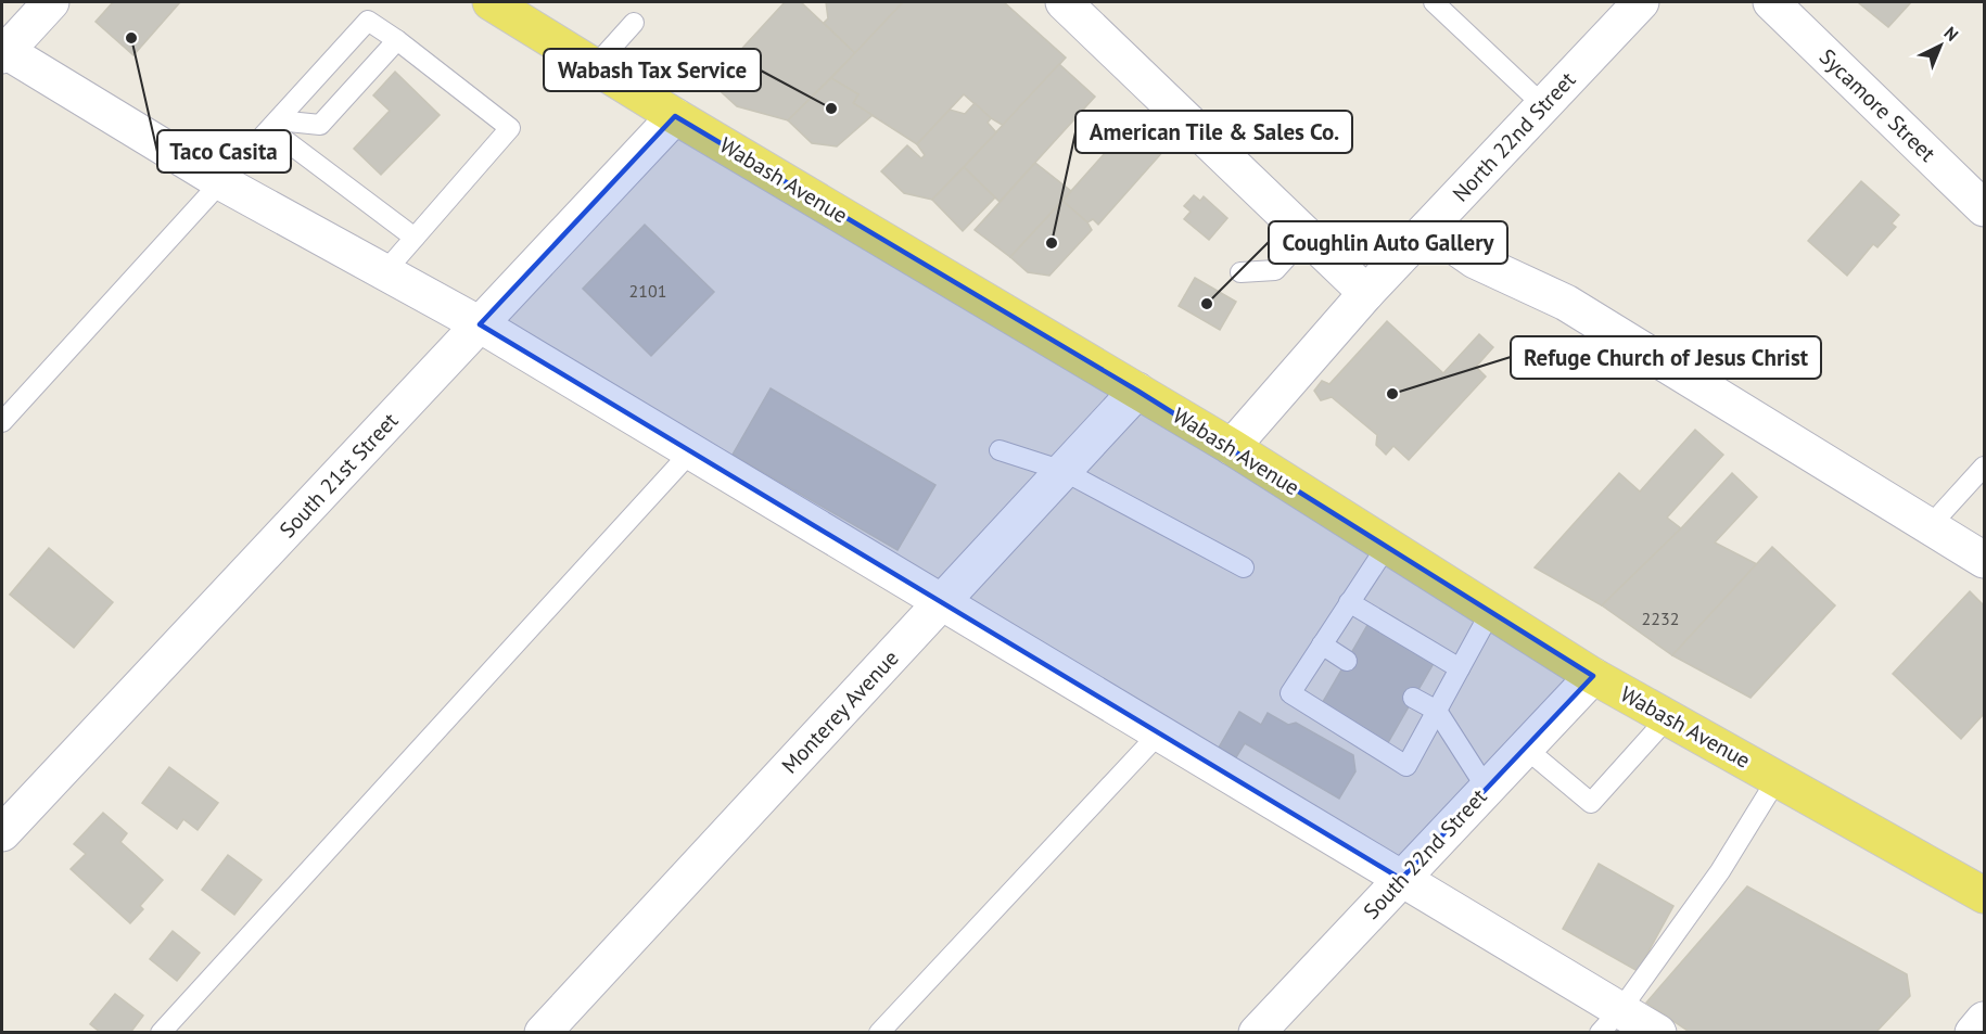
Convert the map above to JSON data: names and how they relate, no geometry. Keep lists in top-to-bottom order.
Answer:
{
  "streets": {
    "main road": ["Wabash Avenue"],
    "street": [
      "Sycamore Street",
      "North 22nd Street",
      "South 21st Street",
      "Monterey Avenue",
      "South 22nd Street"
    ]
  },
  "crossings": [
    ["North 22nd Street", "Wabash Avenue"],
    ["Wabash Avenue", "South 21st Street"],
    ["Wabash Avenue", "Monterey Avenue"],
    ["Wabash Avenue", "South 22nd Street"]
  ],
  "places": [
    "Taco Casita",
    "Wabash Tax Service",
    "American Tile & Sales Co.",
    "Coughlin Auto Gallery",
    "Refuge Church of Jesus Christ"
  ],
  "house_numbers": ["2101", "2232"],
  "north": "top right"
}
